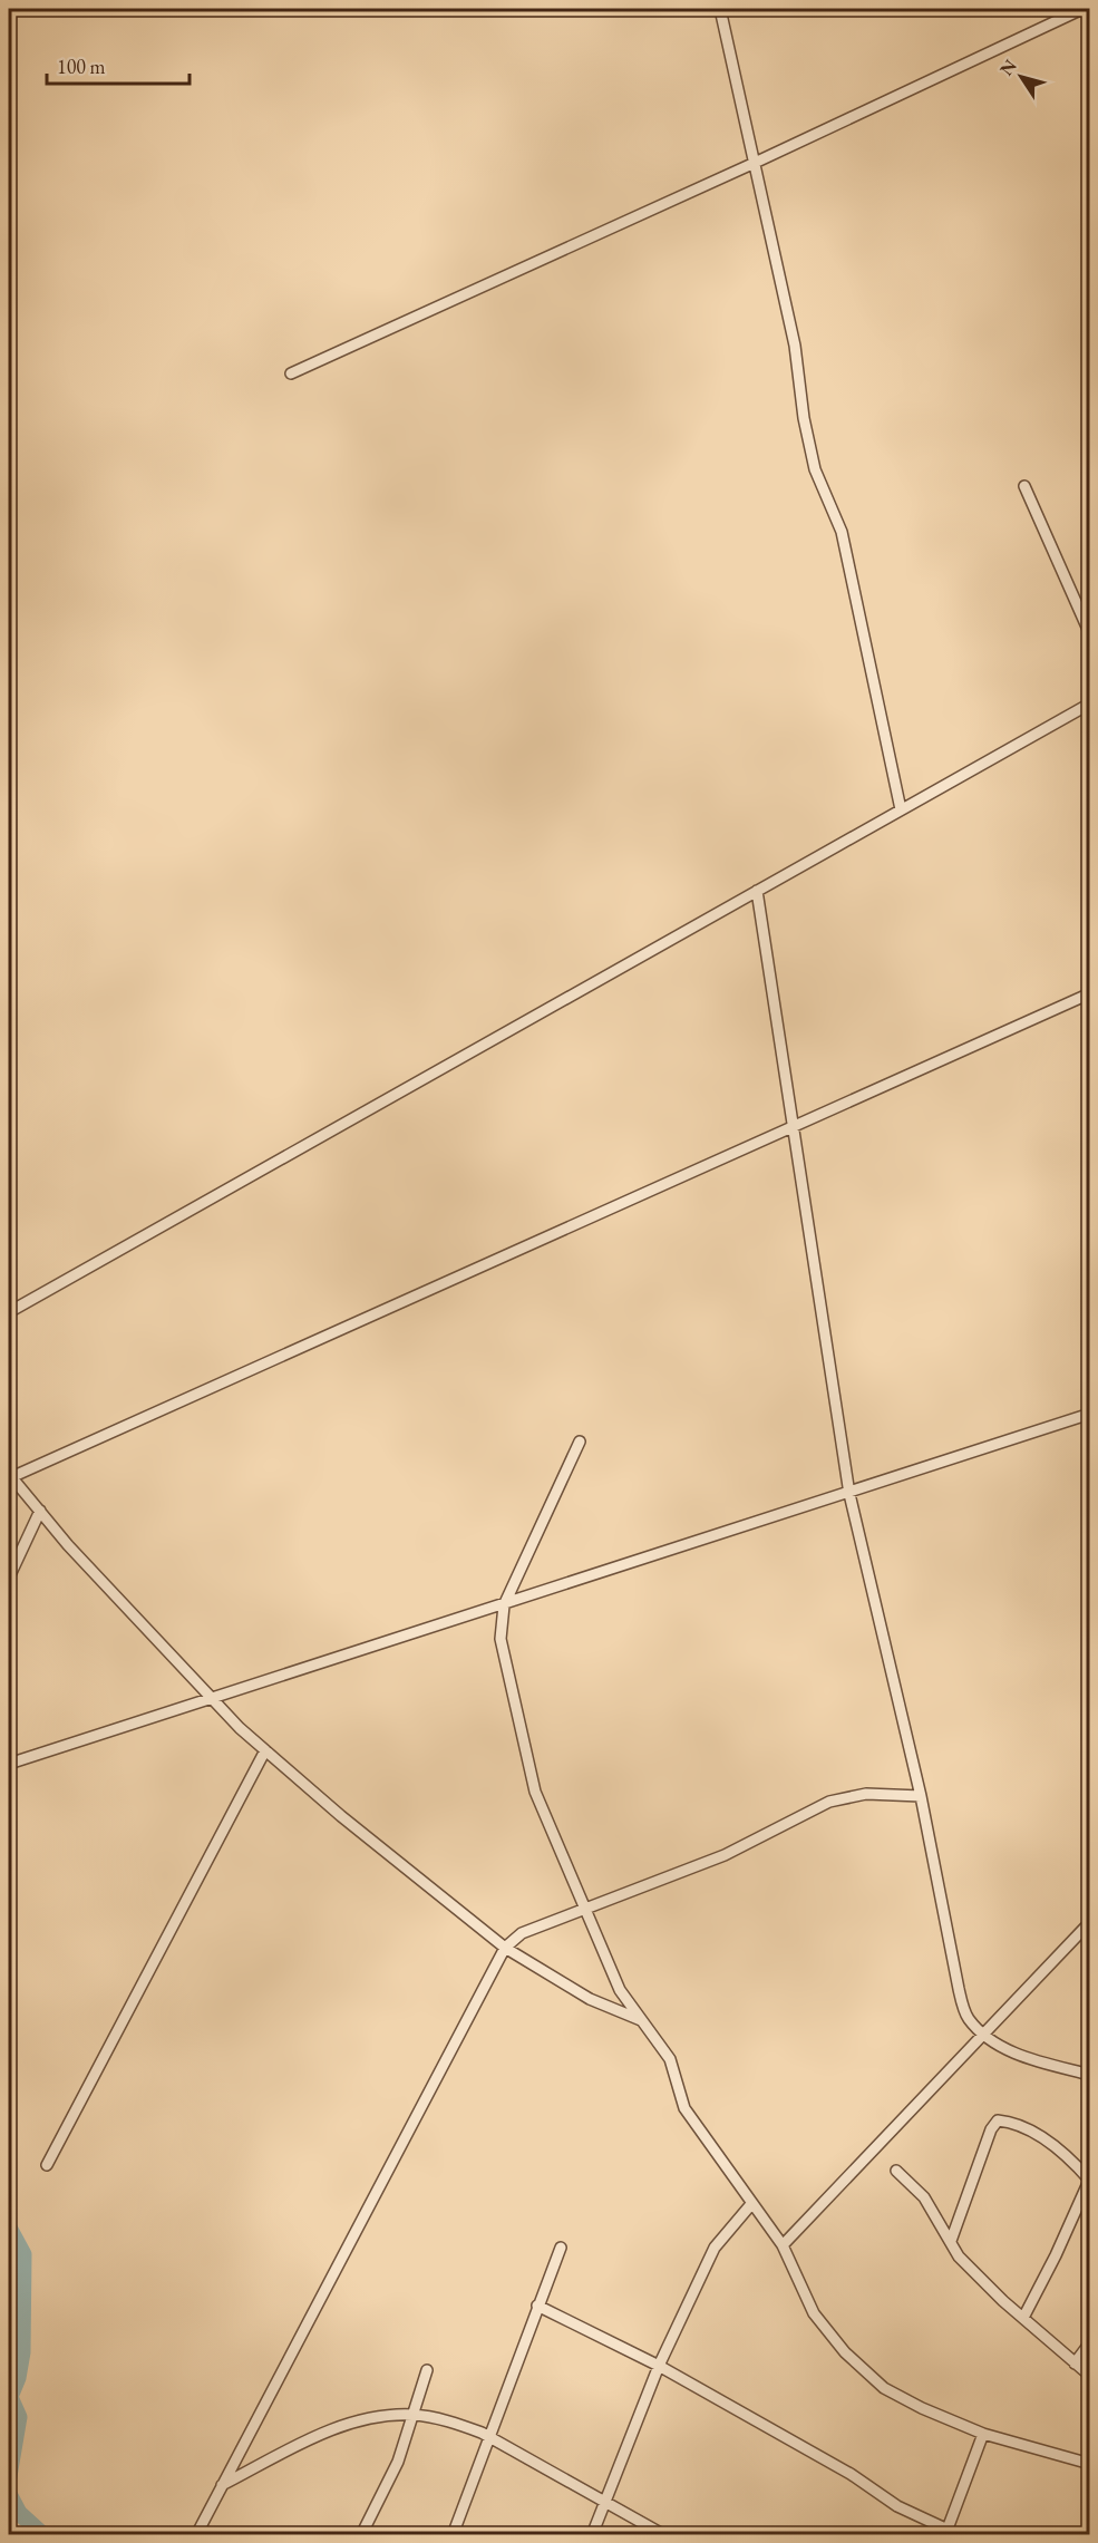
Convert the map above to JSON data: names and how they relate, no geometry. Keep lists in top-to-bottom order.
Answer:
{
  "scale_bar": "100 m",
  "north": "top left"
}
